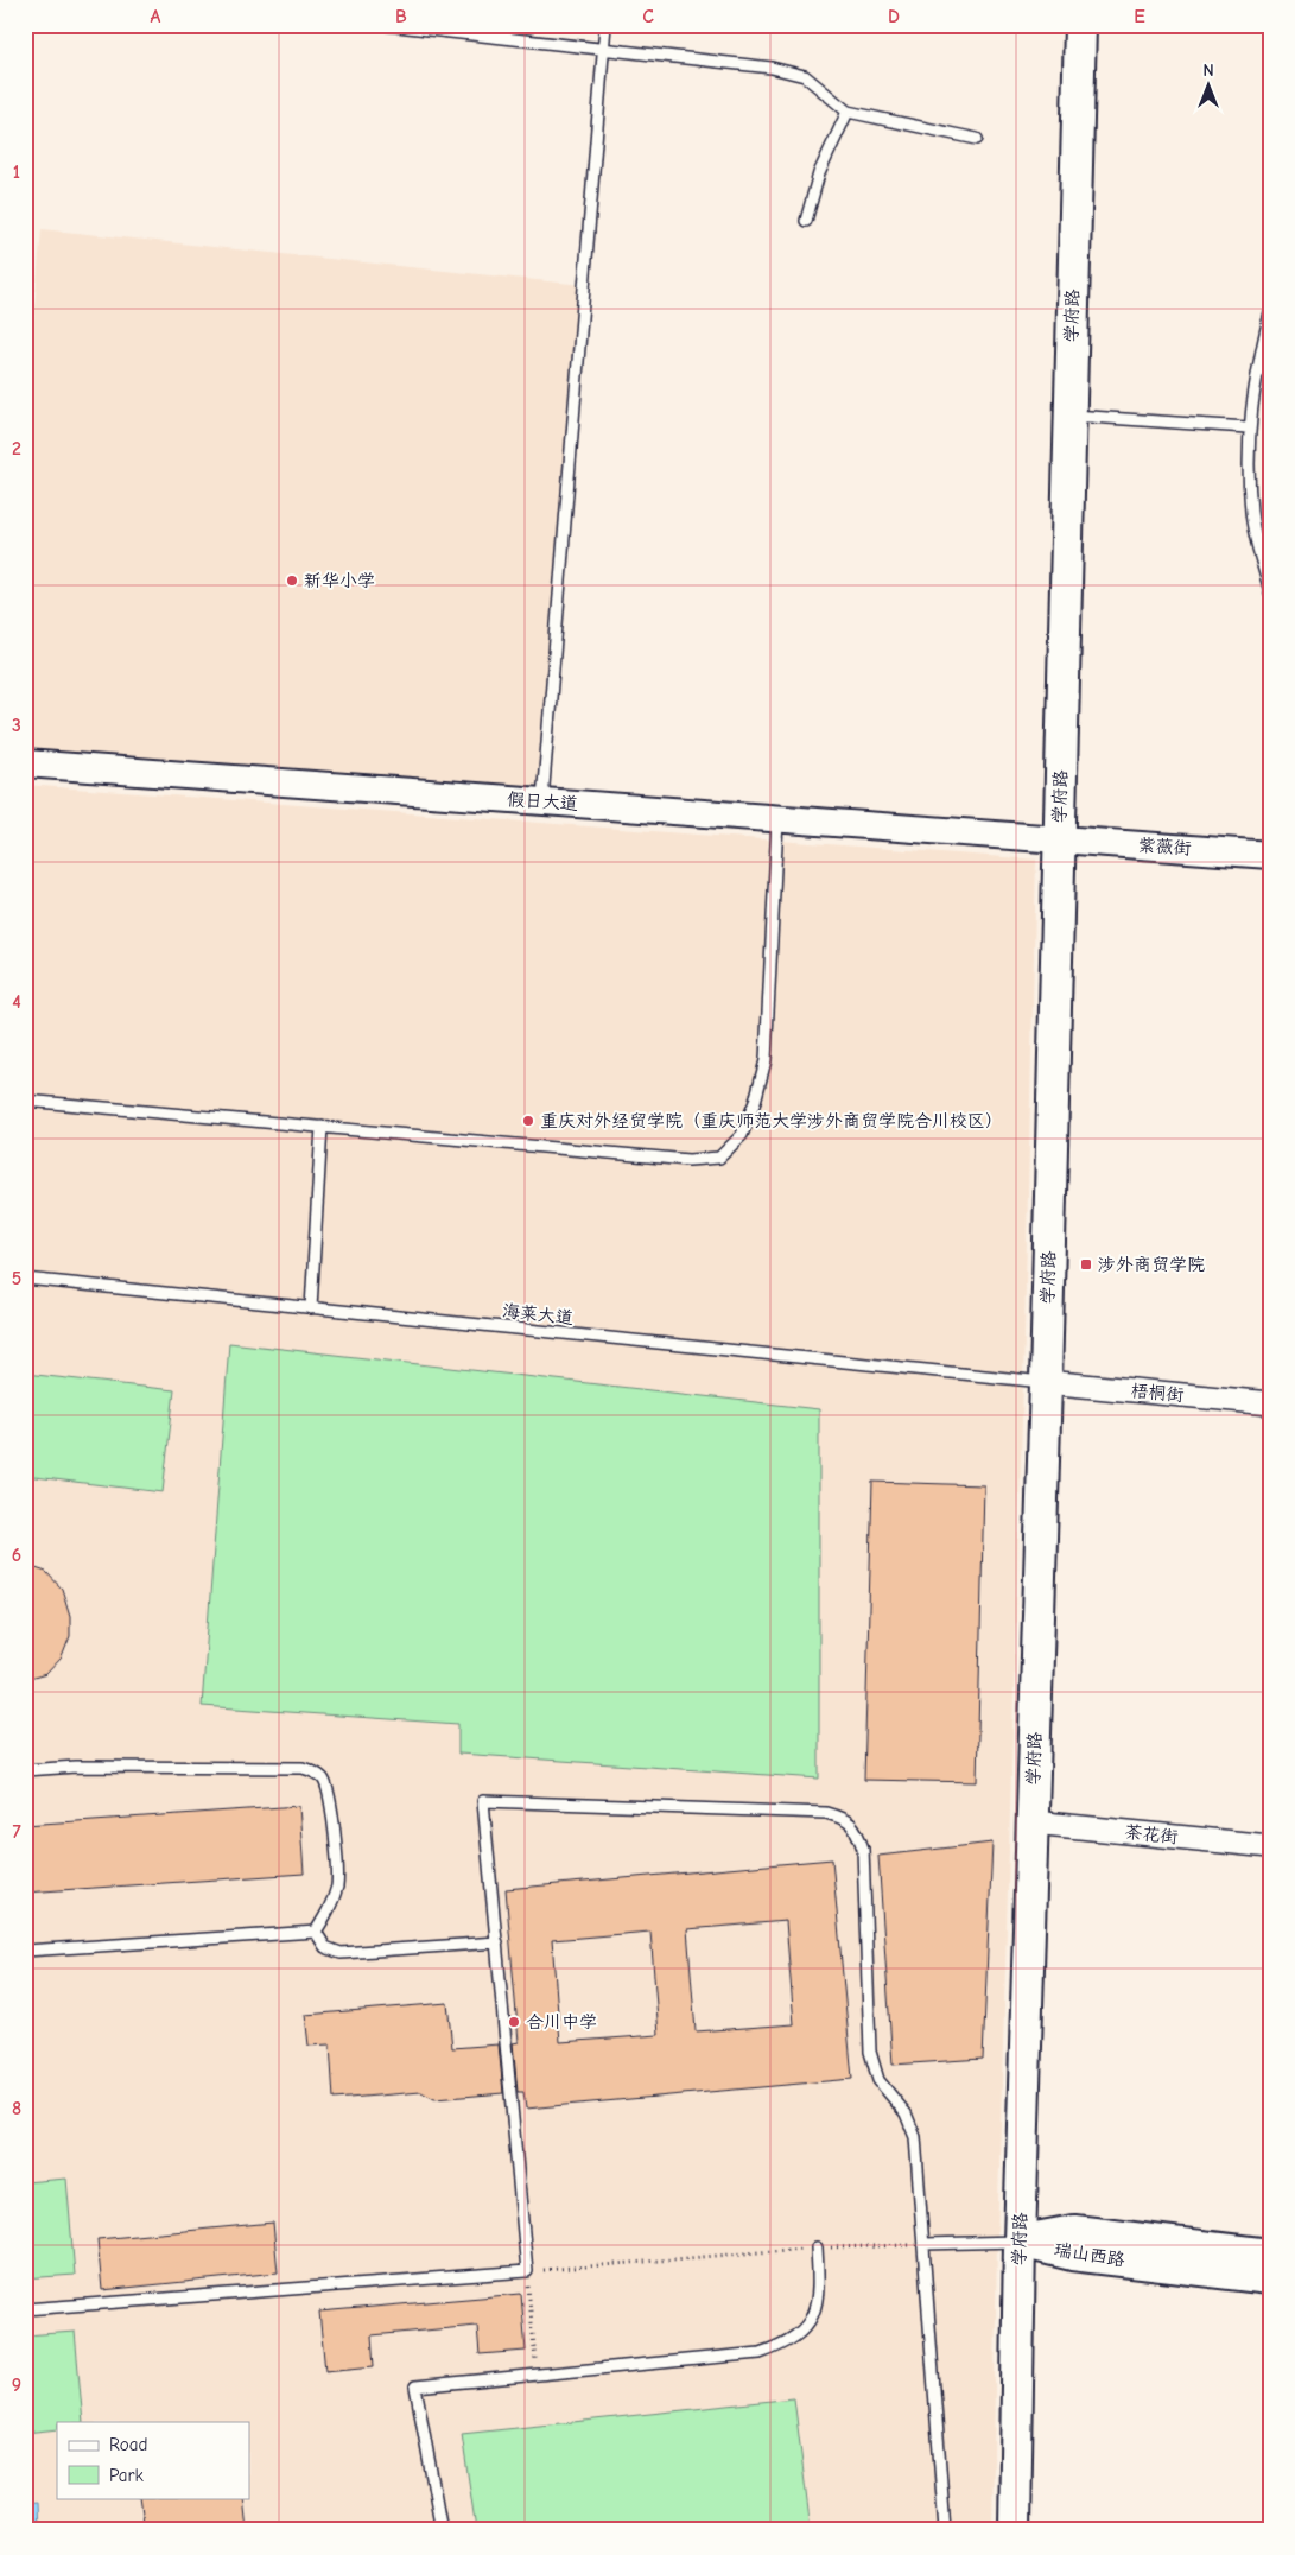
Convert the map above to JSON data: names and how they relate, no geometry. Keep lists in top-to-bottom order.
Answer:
{
  "streets": {
    "main road": ["学府路", "瑞山西路"],
    "street": [
      "假日大道",
      "紫薇街",
      "梧桐街",
      "茶花街"
    ],
    "lane": ["海莱大道"]
  },
  "crossings": [
    ["学府路", "假日大道"],
    ["学府路", "紫薇街"],
    ["学府路", "海莱大道"],
    ["学府路", "梧桐街"],
    ["学府路", "茶花街"],
    ["学府路", "瑞山西路"],
    ["假日大道", "紫薇街"],
    ["海莱大道", "梧桐街"]
  ],
  "places": {
    "other": ["新华小学", "重庆对外经贸学院（重庆师范大学涉外商贸学院合川校区）", "合川中学"],
    "transit": ["涉外商贸学院"]
  },
  "legend": ["Road", "Park"],
  "north": "top",
  "grid": {
    "columns": [
      "A",
      "B",
      "C",
      "D",
      "E"
    ],
    "rows": [
      "1",
      "2",
      "3",
      "4",
      "5",
      "6",
      "7",
      "8",
      "9"
    ]
  }
}
